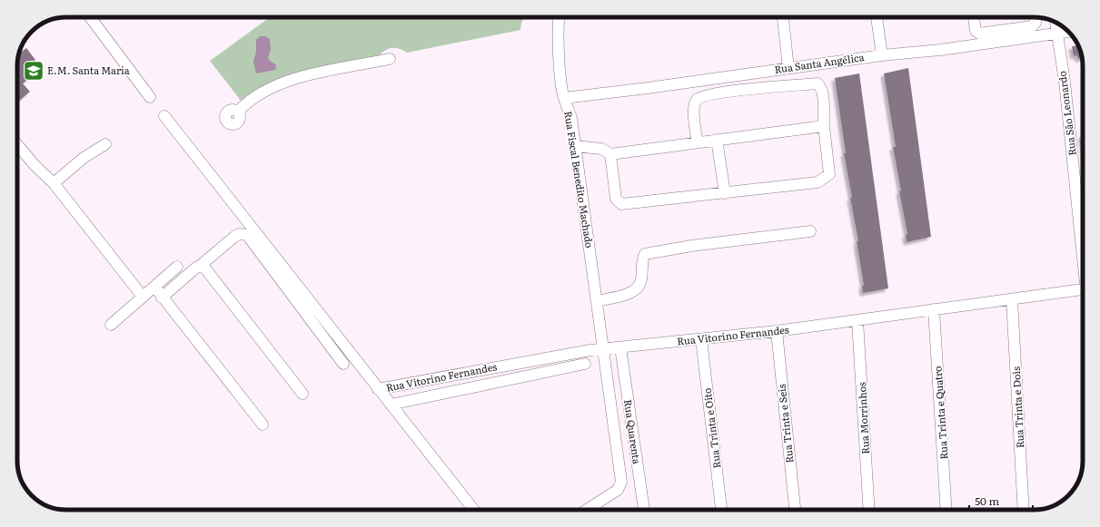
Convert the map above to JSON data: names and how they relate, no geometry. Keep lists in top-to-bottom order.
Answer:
{
  "streets": {
    "street": [
      "Rua Santa Angélica",
      "Rua São Leonardo",
      "Rua Fiscal Benedito Machado",
      "Rua Vitorino Fernandes",
      "Rua Trinta e Dois",
      "Rua Trinta e Quatro",
      "Rua Morrinhos",
      "Rua Trinta e Seis",
      "Rua Trinta e Oito",
      "Rua Quarenta"
    ]
  },
  "crossings": [
    ["Rua Santa Angélica", "Rua São Leonardo"],
    ["Rua Santa Angélica", "Rua Fiscal Benedito Machado"],
    ["Rua Fiscal Benedito Machado", "Rua Vitorino Fernandes"],
    ["Rua Vitorino Fernandes", "Rua Trinta e Dois"],
    ["Rua Vitorino Fernandes", "Rua Trinta e Quatro"],
    ["Rua Vitorino Fernandes", "Rua Morrinhos"],
    ["Rua Vitorino Fernandes", "Rua Trinta e Seis"],
    ["Rua Vitorino Fernandes", "Rua Trinta e Oito"],
    ["Rua Vitorino Fernandes", "Rua Quarenta"]
  ],
  "places": {
    "school or university": ["E.M. Santa Maria"]
  },
  "scale_bar": "50 m"
}
